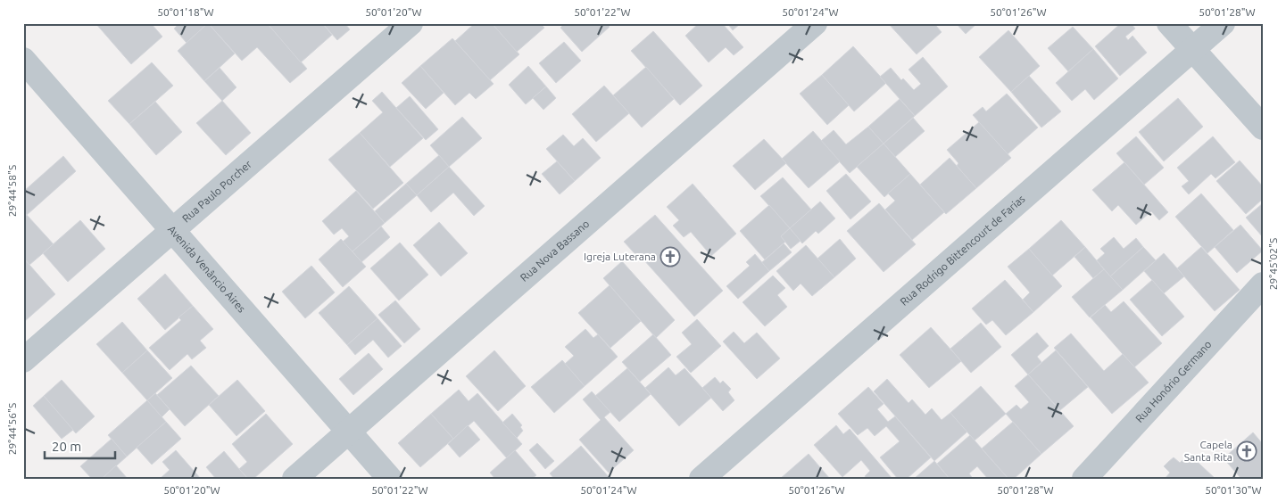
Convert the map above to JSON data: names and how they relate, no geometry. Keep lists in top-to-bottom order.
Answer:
{
  "streets": {
    "street": [
      "Rua Paulo Porcher",
      "Rua Nova Bassano",
      "Rua Rodrigo Bittencourt de Farias",
      "Avenida Venâncio Aires",
      "Rua Honório Germano"
    ]
  },
  "crossings": [
    ["Rua Paulo Porcher", "Avenida Venâncio Aires"],
    ["Rua Nova Bassano", "Avenida Venâncio Aires"]
  ],
  "places": {
    "church": ["Igreja Luterana", "Capela Santa Rita"]
  },
  "scale_bar": "20 m",
  "coordinates": [
    "50°01'18\"W",
    "50°01'20\"W",
    "50°01'22\"W",
    "50°01'24\"W",
    "50°01'26\"W",
    "50°01'28\"W",
    "29°44'58\"S",
    "29°45'02\"S",
    "29°44'56\"S",
    "50°01'30\"W"
  ]
}
